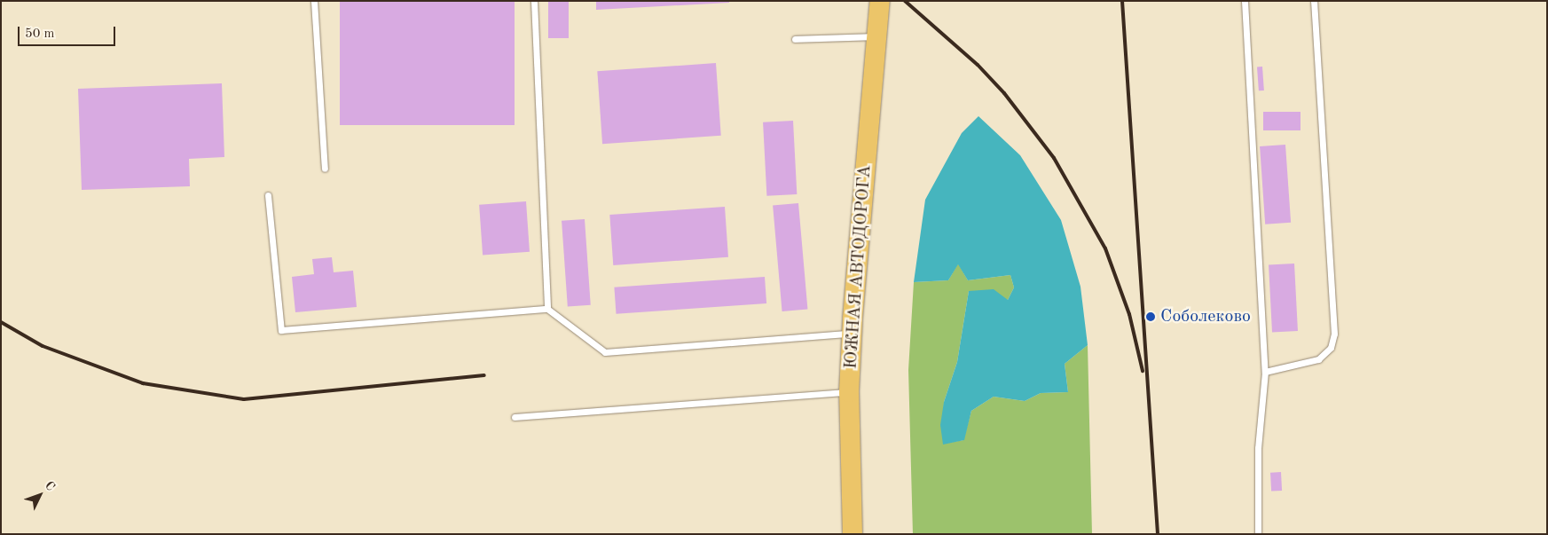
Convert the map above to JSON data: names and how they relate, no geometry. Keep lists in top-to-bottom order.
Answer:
{
  "streets": {
    "main road": ["ЮЖНАЯ АВТОДОРОГА"]
  },
  "places": ["Соболеково"],
  "scale_bar": "50 m",
  "north": "top right"
}
